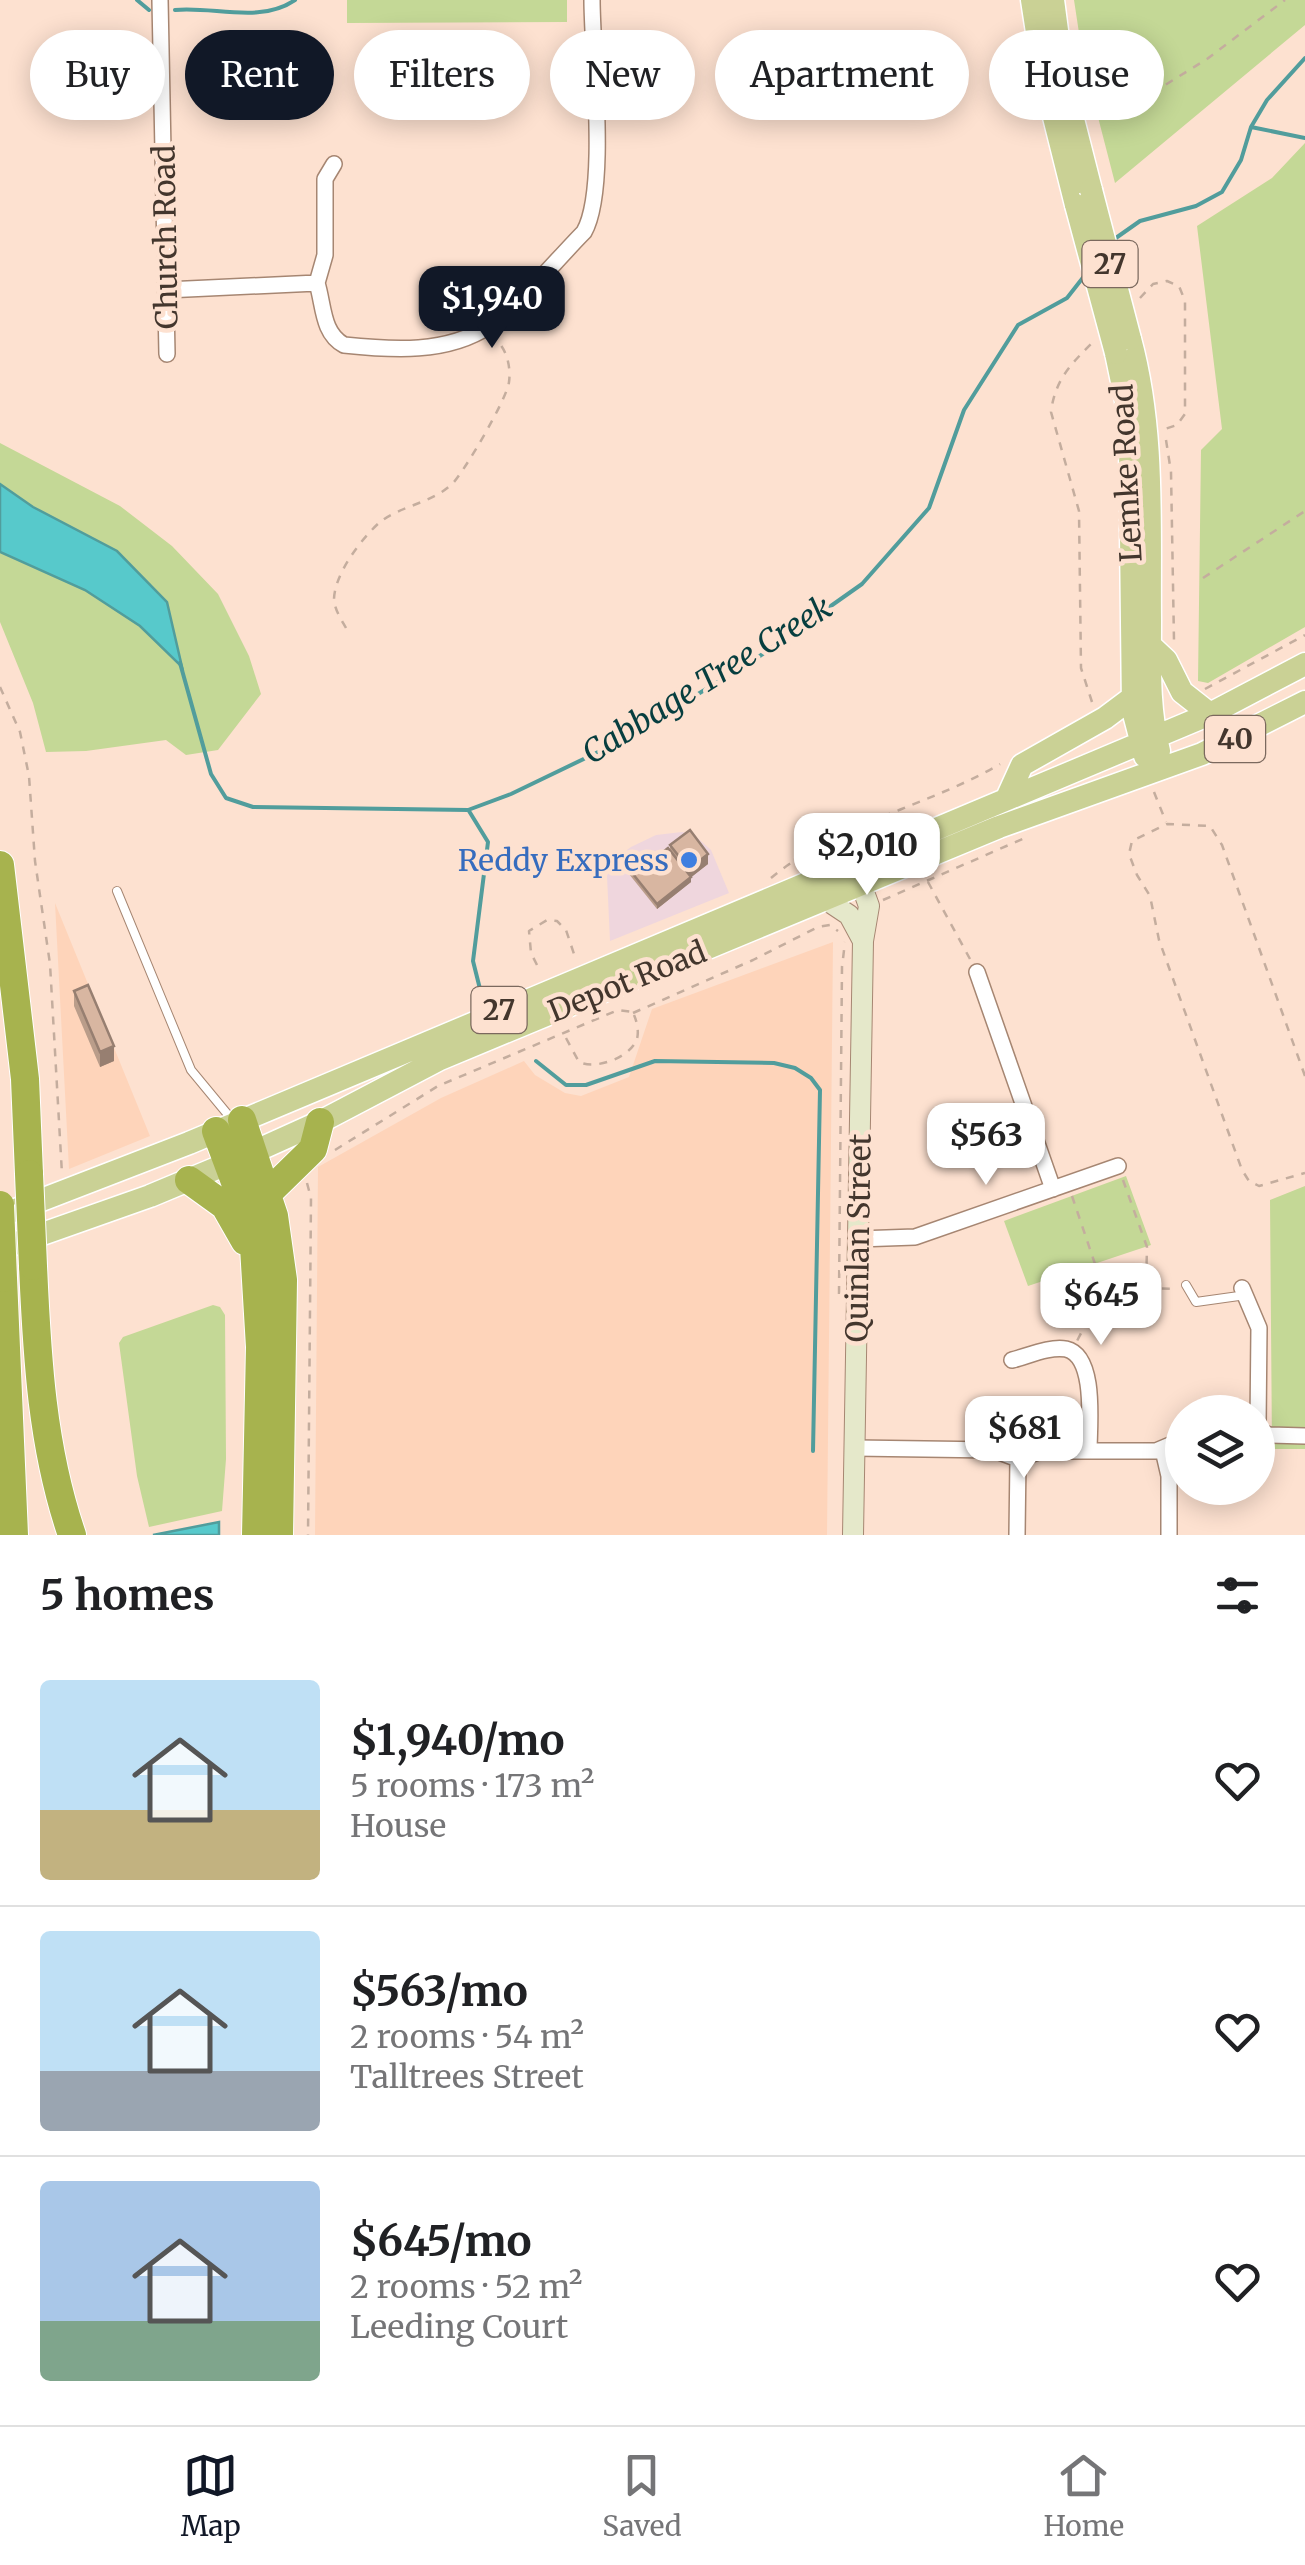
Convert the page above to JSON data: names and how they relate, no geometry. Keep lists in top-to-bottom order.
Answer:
{
  "streets": {
    "main road": [
      "27",
      "Lemke Road",
      "40",
      "Depot Road"
    ],
    "street": ["Church Road", "Quinlan Street"]
  },
  "crossings": [
    ["Lemke Road", "40"],
    ["Lemke Road", "Depot Road"],
    ["40", "Depot Road"],
    ["Depot Road", "Quinlan Street"]
  ],
  "water": ["Cabbage Tree Creek"],
  "places": ["Reddy Express"],
  "page": {
    "chip": [
      "Buy",
      "Rent",
      "Filters",
      "New",
      "Apartment",
      "House"
    ],
    "price": [
      "$1,940",
      "$2,010",
      "$563",
      "$645",
      "$681"
    ],
    "heading": "5 homes",
    "list": [
      {
        "name": "$1,940/mo",
        "note": "5 rooms · 173 m² · House"
      },
      {
        "name": "$563/mo",
        "note": "2 rooms · 54 m² · Talltrees Street"
      },
      {
        "name": "$645/mo",
        "note": "2 rooms · 52 m² · Leeding Court"
      }
    ],
    "tabs": ["Map", "Saved", "Home"]
  }
}
